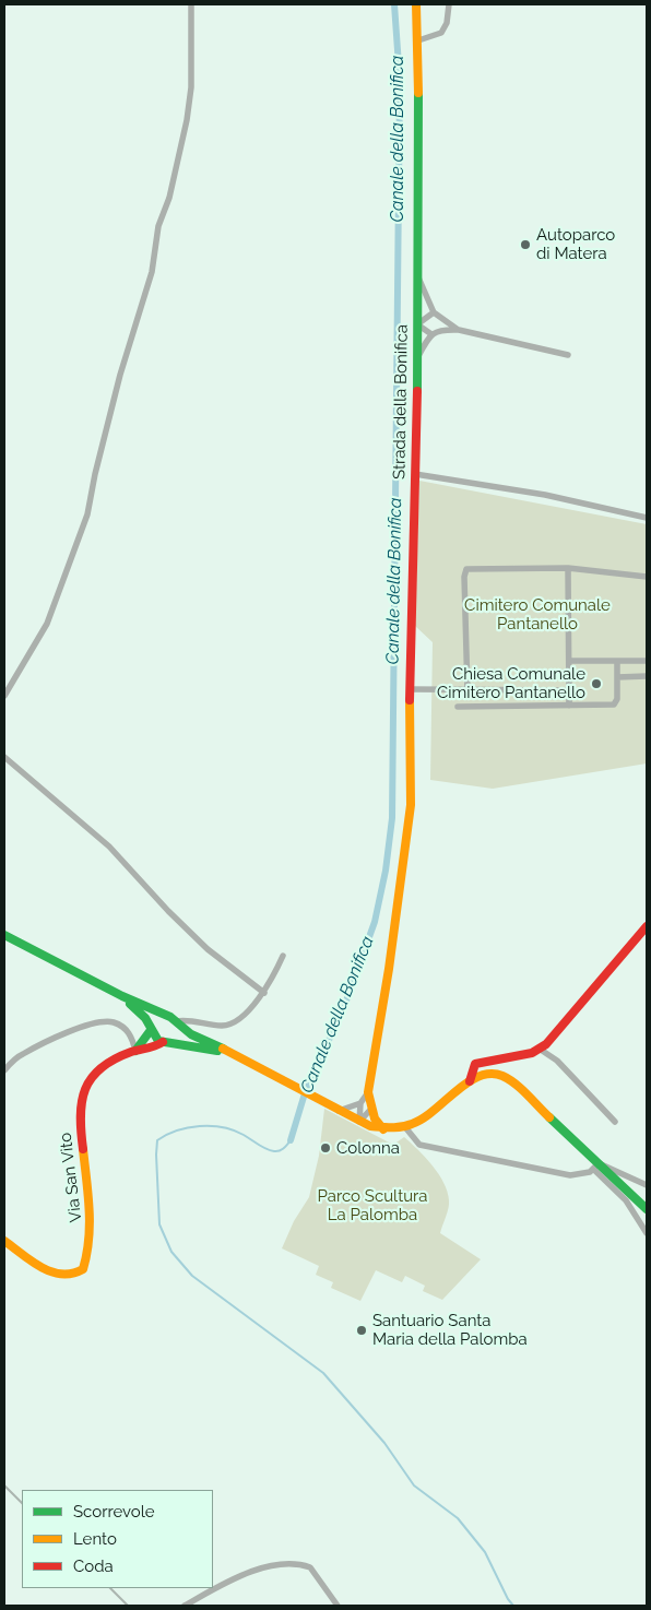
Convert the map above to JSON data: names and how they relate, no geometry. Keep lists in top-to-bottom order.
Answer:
{
  "streets": {
    "street": ["Strada della Bonifica", "Via San Vito"]
  },
  "water": ["Canale della Bonifica"],
  "parks": ["Cimitero Comunale Pantanello", "Parco Scultura La Palomba"],
  "places": [
    "Autoparco di Matera",
    "Chiesa Comunale Cimitero Pantanello",
    "Colonna",
    "Santuario Santa Maria della Palomba"
  ],
  "legend": ["Scorrevole", "Lento", "Coda"]
}
